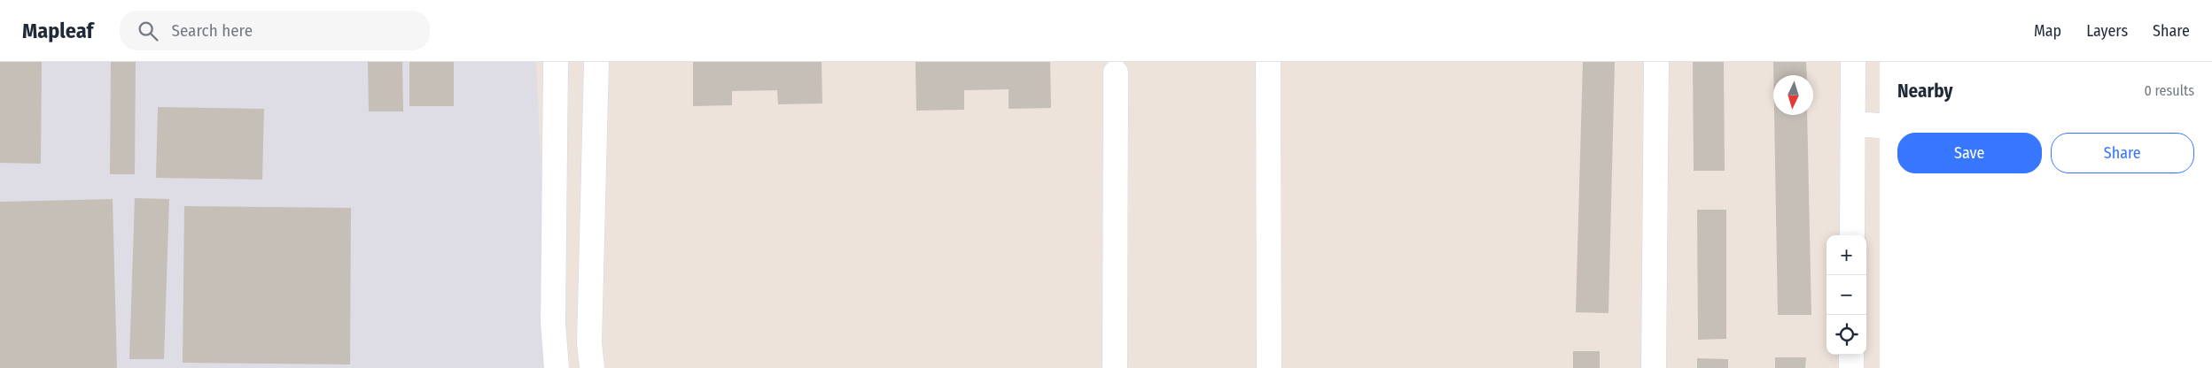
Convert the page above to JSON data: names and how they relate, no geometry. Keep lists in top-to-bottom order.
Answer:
{
  "north": "bottom",
  "page": {
    "header": "Mapleaf",
    "search": "Search here",
    "nav": ["Map", "Layers", "Share"],
    "heading": ["Nearby", "0 results"],
    "buttons": ["Save", "Share"],
    "map_buttons": ["+", "−"]
  }
}
